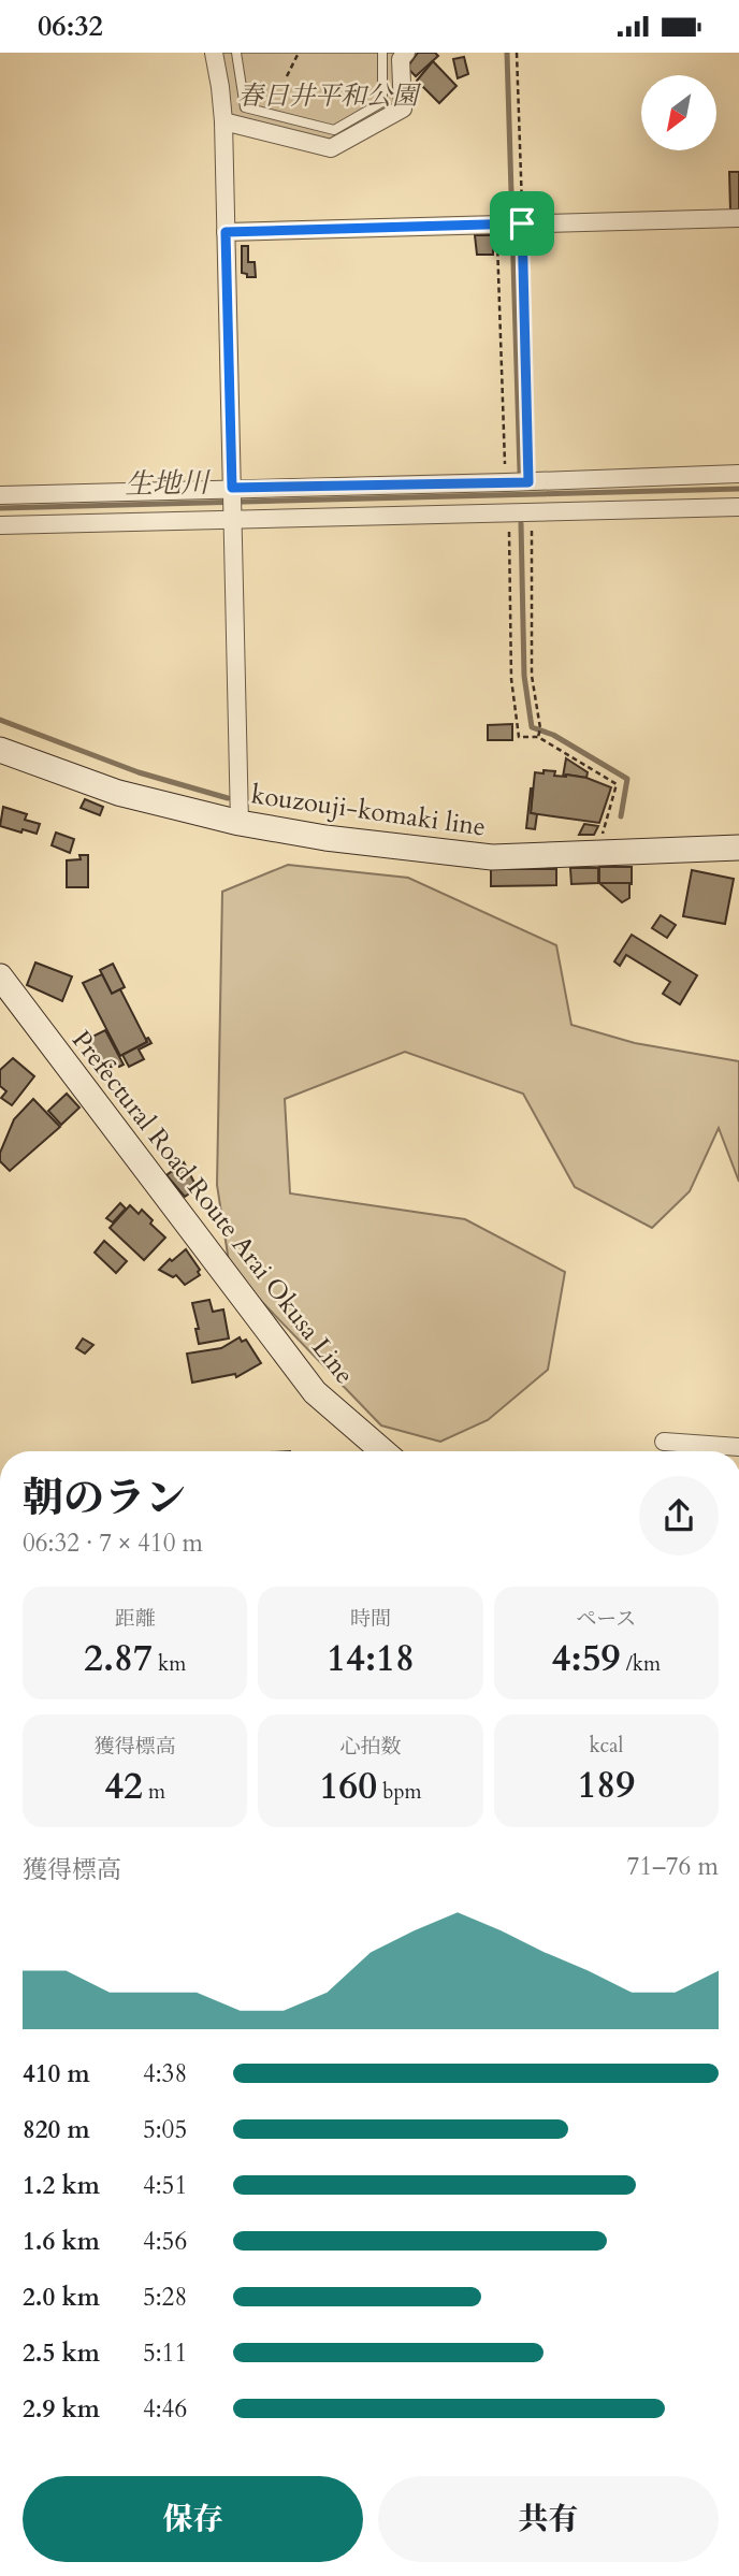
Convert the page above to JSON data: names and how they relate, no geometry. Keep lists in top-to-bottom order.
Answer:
{
  "streets": {
    "main road": ["kouzouji-komaki line", "Prefectural Road Route Arai Okusa Line"]
  },
  "water": ["生地川"],
  "parks": ["春日井平和公園"],
  "north": "bottom left",
  "page": {
    "status": "06:32",
    "heading": ["朝のラン", "06:32 · 7 × 410 m"],
    "stats": [
      ["距離", "2.87 km"],
      ["時間", "14:18"],
      ["ペース", "4:59 /km"],
      ["獲得標高", "42 m"],
      ["心拍数", "160 bpm"],
      ["kcal", "189"]
    ],
    "chart": ["獲得標高", "71–76 m"],
    "list": [
      {
        "name": "410 m",
        "note": "4:38"
      },
      {
        "name": "820 m",
        "note": "5:05"
      },
      {
        "name": "1.2 km",
        "note": "4:51"
      },
      {
        "name": "1.6 km",
        "note": "4:56"
      },
      {
        "name": "2.0 km",
        "note": "5:28"
      },
      {
        "name": "2.5 km",
        "note": "5:11"
      },
      {
        "name": "2.9 km",
        "note": "4:46"
      }
    ],
    "buttons": ["保存", "共有"]
  }
}
